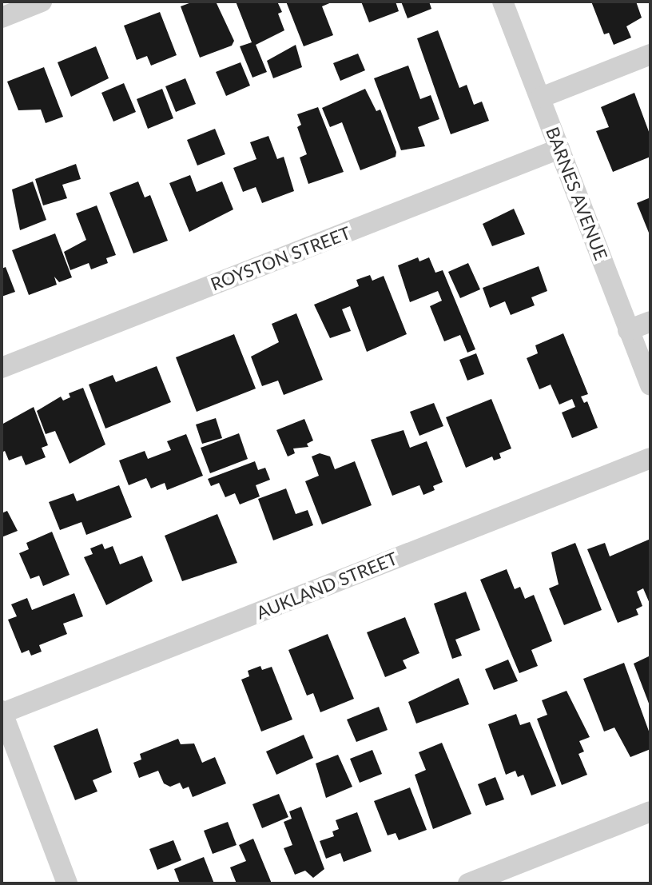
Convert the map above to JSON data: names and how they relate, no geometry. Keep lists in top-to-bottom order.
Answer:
{
  "streets": {
    "street": ["BARNES AVENUE", "ROYSTON STREET", "AUKLAND STREET"]
  },
  "crossings": [
    ["BARNES AVENUE", "ROYSTON STREET"]
  ]
}
